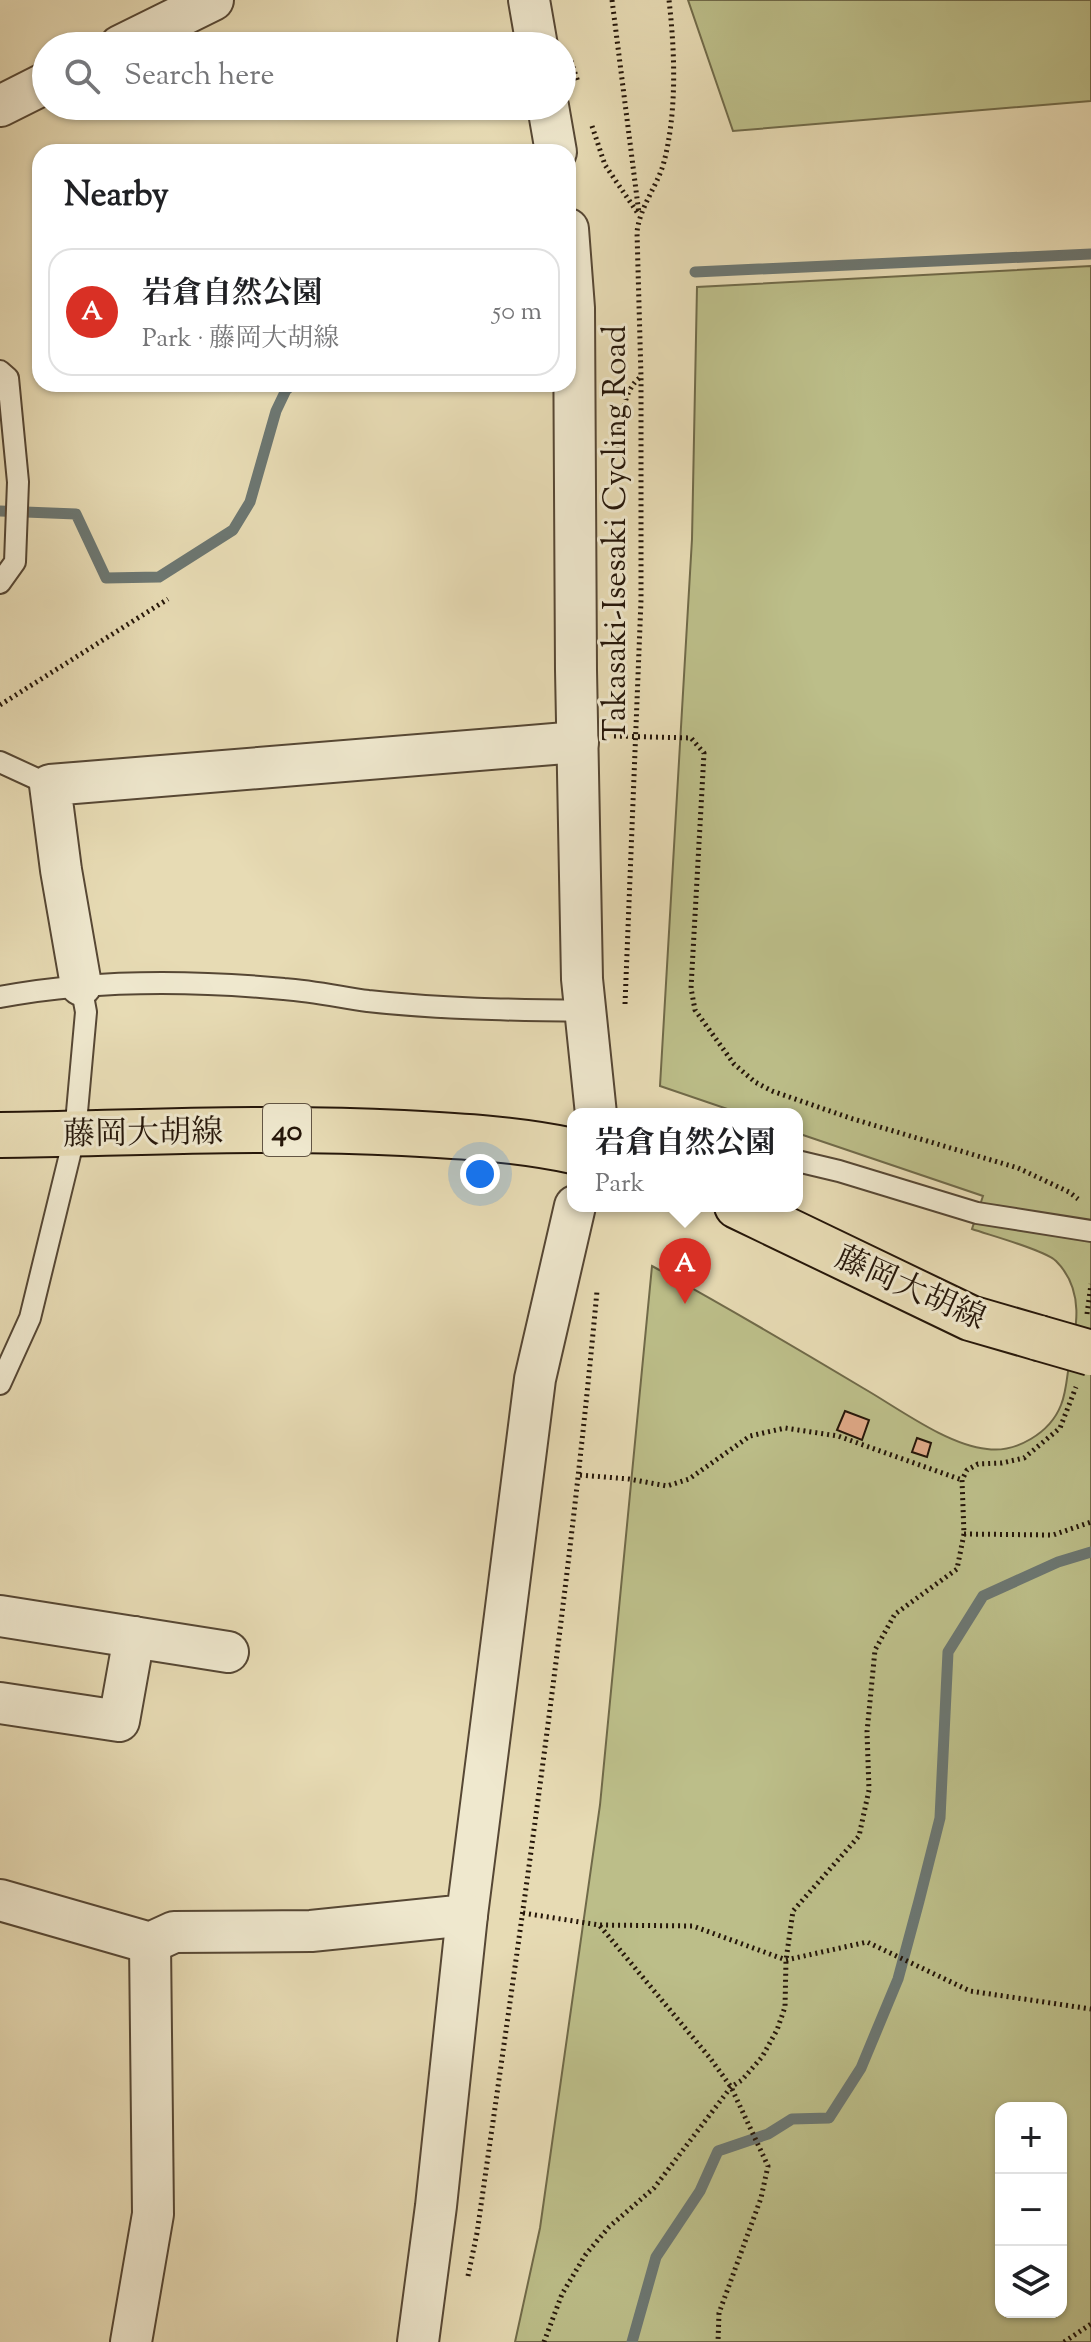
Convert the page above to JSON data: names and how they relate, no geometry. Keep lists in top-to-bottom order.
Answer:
{
  "streets": {
    "main road": ["40", "藤岡大胡線"],
    "path": ["Takasaki-Isesaki Cycling Road"]
  },
  "page": {
    "search": "Search here",
    "heading": "Nearby",
    "list": [
      {
        "mark": "A",
        "name": "岩倉自然公園",
        "note": "Park · 藤岡大胡線",
        "value": "50 m"
      }
    ],
    "popup": ["岩倉自然公園", "Park"],
    "pins": "A",
    "map_buttons": ["+", "−"]
  }
}
